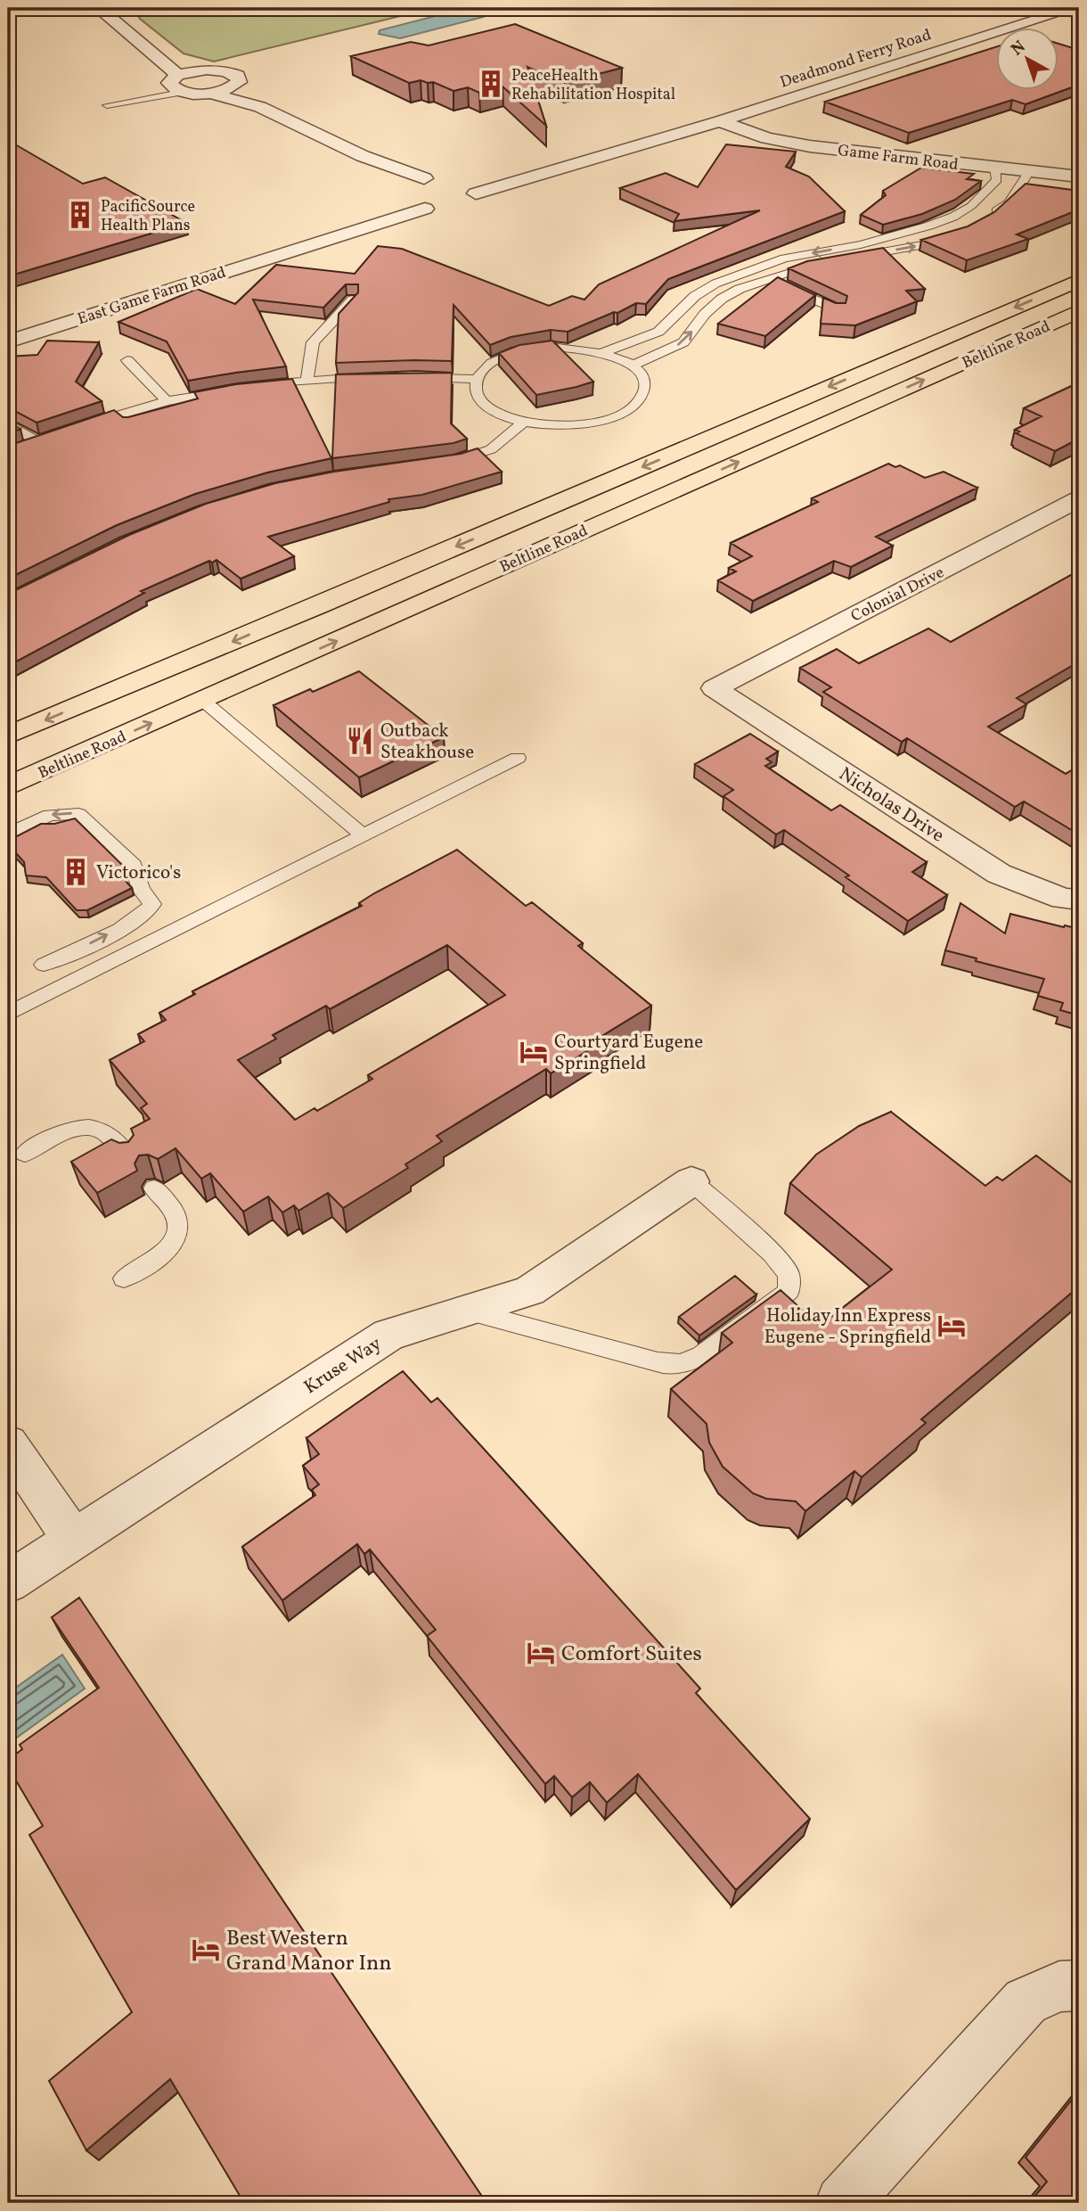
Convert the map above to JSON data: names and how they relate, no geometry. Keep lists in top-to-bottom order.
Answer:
{
  "streets": {
    "main road": ["Beltline Road"],
    "street": [
      "Deadmond Ferry Road",
      "Game Farm Road",
      "East Game Farm Road",
      "Colonial Drive",
      "Nicholas Drive",
      "Kruse Way"
    ]
  },
  "crossings": [
    ["Deadmond Ferry Road", "Game Farm Road"],
    ["Colonial Drive", "Nicholas Drive"]
  ],
  "places": {
    "building": ["PeaceHealth Rehabilitation Hospital", "PacificSource Health Plans", "Victorico's"],
    "restaurant": ["Outback Steakhouse"],
    "hotel": [
      "Courtyard Eugene Springfield",
      "Holiday Inn Express Eugene - Springfield",
      "Comfort Suites",
      "Best Western Grand Manor Inn"
    ]
  },
  "north": "top left"
}
